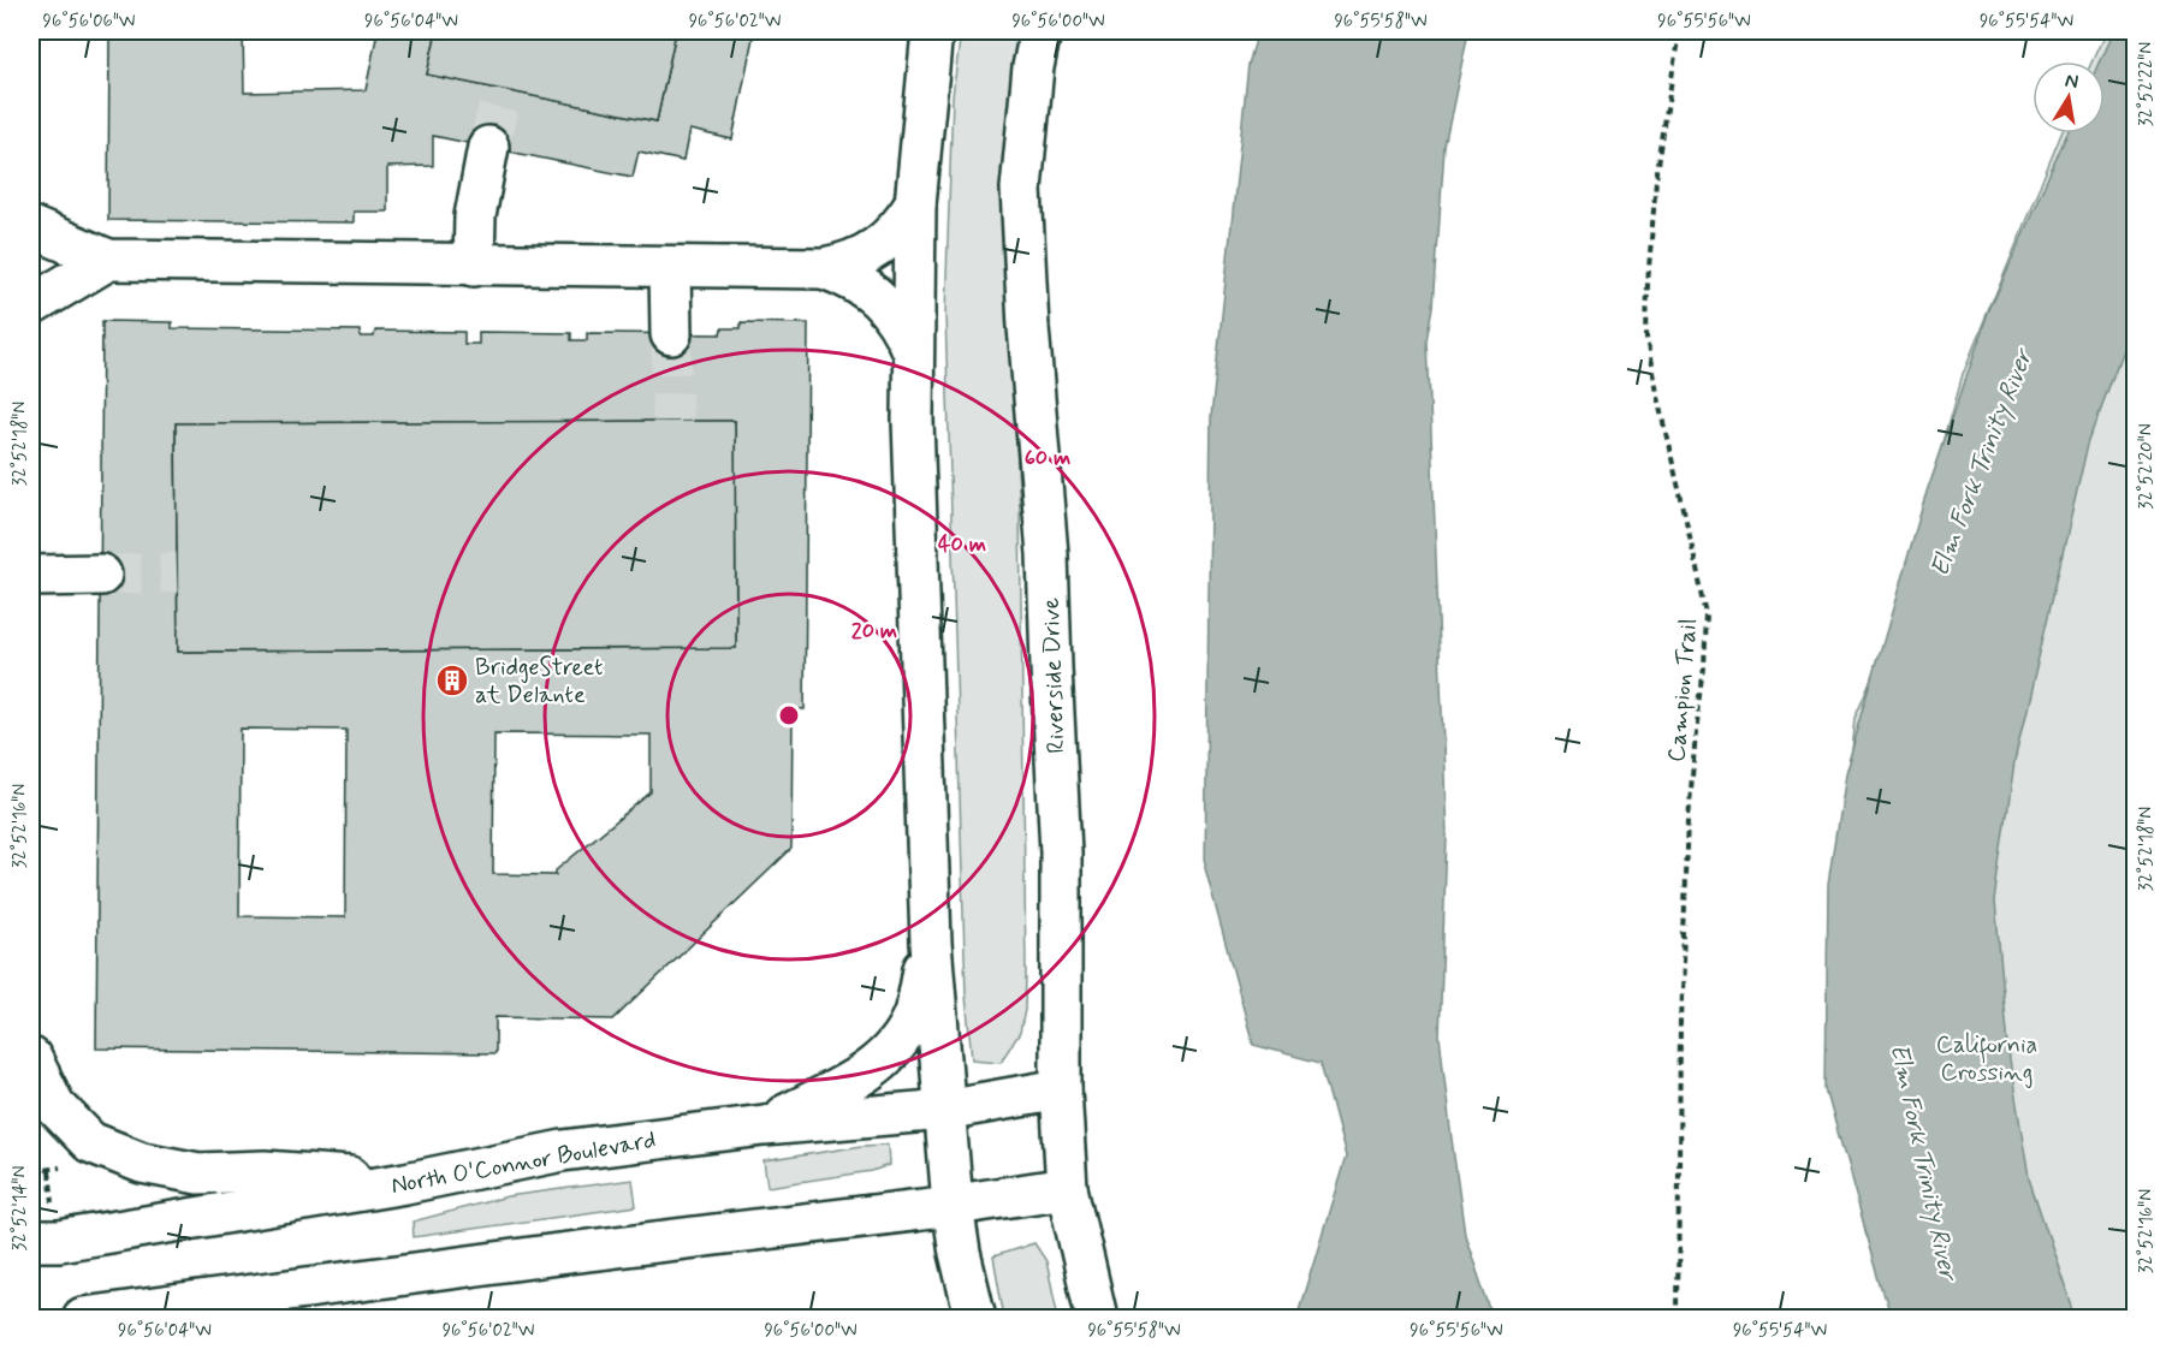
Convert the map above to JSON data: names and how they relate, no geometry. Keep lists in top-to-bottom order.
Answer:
{
  "streets": {
    "main road": ["Riverside Drive", "North O'Connor Boulevard"],
    "path": ["Campion Trail"]
  },
  "crossings": [
    ["Riverside Drive", "North O'Connor Boulevard"]
  ],
  "water": ["Elm Fork Trinity River"],
  "parks": ["California Crossing"],
  "places": {
    "building": ["BridgeStreet at Delante"]
  },
  "north": "top",
  "coordinates": [
    "96°56'06\"W",
    "96°56'04\"W",
    "96°56'02\"W",
    "96°56'00\"W",
    "96°55'58\"W",
    "96°55'56\"W",
    "96°55'54\"W",
    "32°52'22\"N",
    "32°52'18\"N",
    "32°52'20\"N",
    "32°52'16\"N",
    "32°52'14\"N"
  ],
  "rings": ["60 m", "40 m", "20 m"]
}
